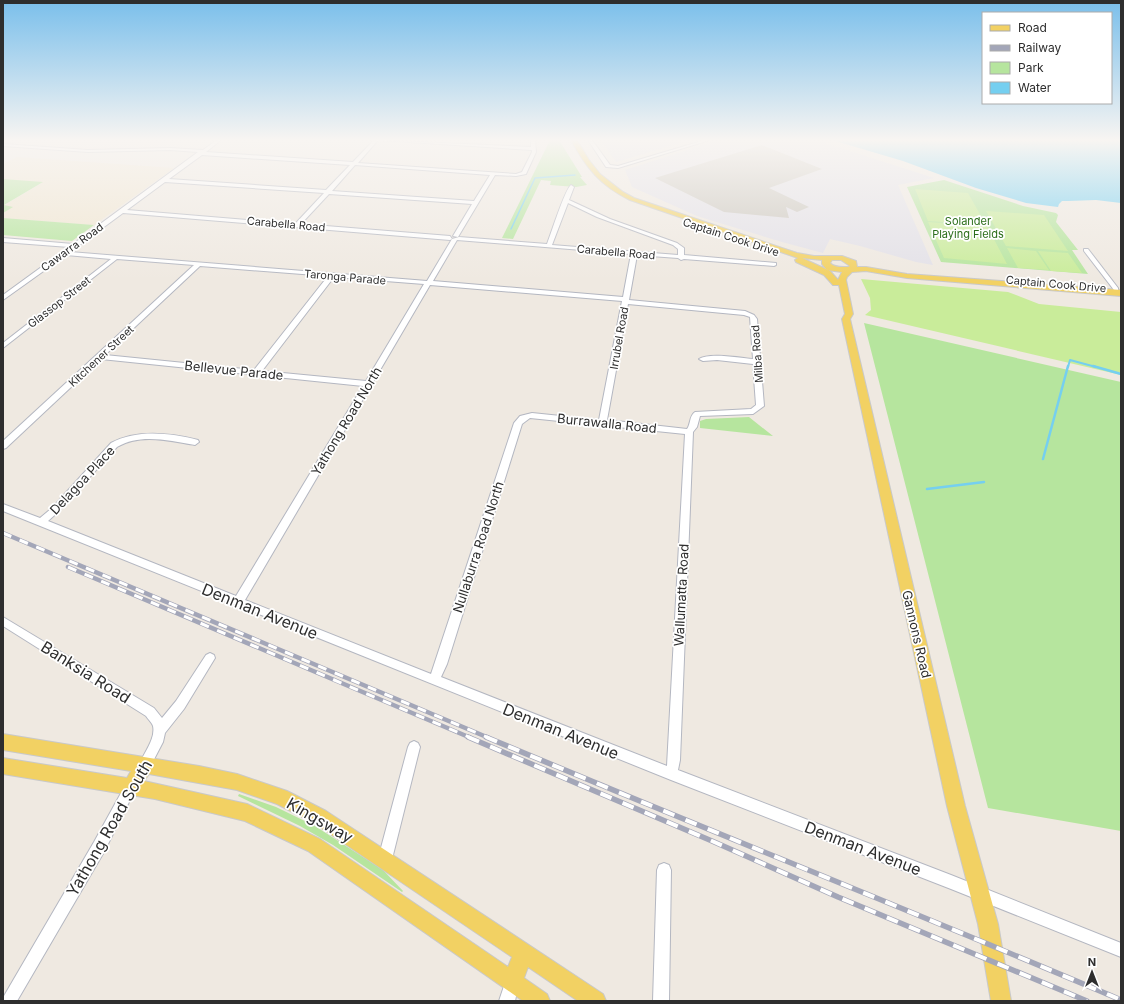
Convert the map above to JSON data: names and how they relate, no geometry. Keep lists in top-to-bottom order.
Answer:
{
  "streets": {
    "main road": [
      "Captain Cook Drive",
      "Gannons Road",
      "Kingsway",
      "Yathong Road South"
    ],
    "street": [
      "Carabella Road",
      "Cawarra Road",
      "Taronga Parade",
      "Glassop Street",
      "Irrubel Road",
      "Milba Road",
      "Kitchener Street",
      "Bellevue Parade",
      "Yathong Road North",
      "Burrawalla Road",
      "Delagoa Place",
      "Nullaburra Road North",
      "Wallumatta Road",
      "Denman Avenue",
      "Banksia Road"
    ]
  },
  "crossings": [
    ["Carabella Road", "Cawarra Road"],
    ["Carabella Road", "Irrubel Road"],
    ["Carabella Road", "Yathong Road North"],
    ["Captain Cook Drive", "Gannons Road"],
    ["Cawarra Road", "Taronga Parade"],
    ["Taronga Parade", "Glassop Street"],
    ["Taronga Parade", "Irrubel Road"],
    ["Taronga Parade", "Milba Road"],
    ["Taronga Parade", "Kitchener Street"],
    ["Taronga Parade", "Yathong Road North"],
    ["Irrubel Road", "Milba Road"],
    ["Irrubel Road", "Burrawalla Road"],
    ["Milba Road", "Wallumatta Road"],
    ["Kitchener Street", "Bellevue Parade"],
    ["Bellevue Parade", "Yathong Road North"],
    ["Yathong Road North", "Denman Avenue"],
    ["Burrawalla Road", "Nullaburra Road North"],
    ["Burrawalla Road", "Wallumatta Road"],
    ["Delagoa Place", "Denman Avenue"],
    ["Nullaburra Road North", "Denman Avenue"],
    ["Wallumatta Road", "Denman Avenue"],
    ["Denman Avenue", "Gannons Road"],
    ["Banksia Road", "Yathong Road South"],
    ["Kingsway", "Yathong Road South"]
  ],
  "parks": ["Solander Playing Fields"],
  "legend": [
    "Road",
    "Railway",
    "Park",
    "Water"
  ],
  "north": "top"
}
